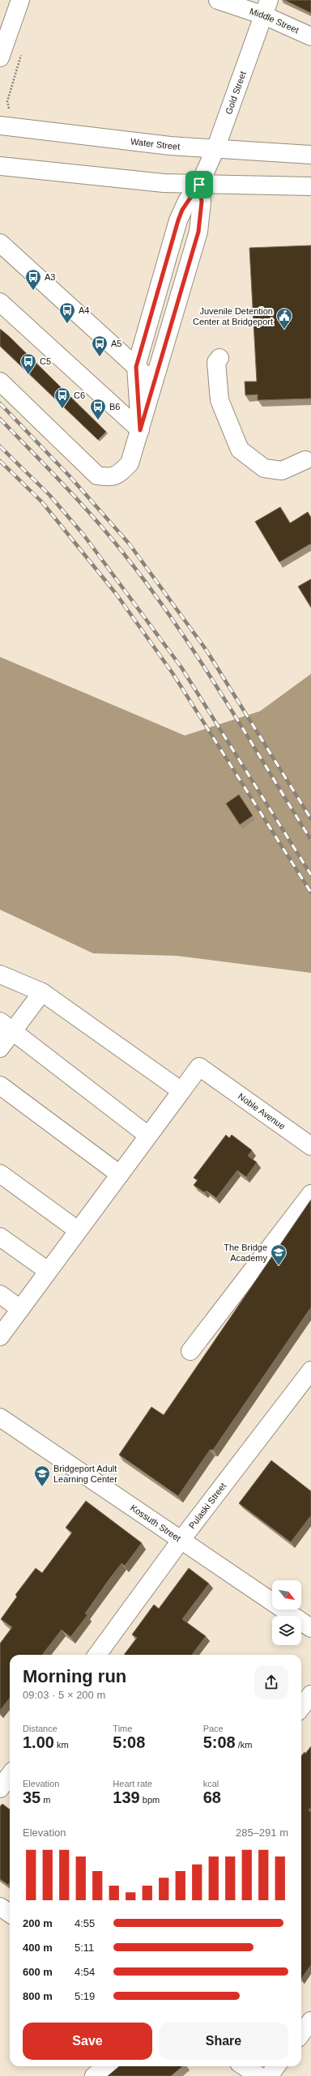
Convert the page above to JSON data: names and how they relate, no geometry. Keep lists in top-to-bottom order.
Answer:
{
  "streets": {
    "street": [
      "Middle Street",
      "Gold Street",
      "Water Street",
      "Noble Avenue",
      "Pulaski Street",
      "Kossuth Street"
    ]
  },
  "crossings": [
    ["Middle Street", "Gold Street"],
    ["Gold Street", "Water Street"],
    ["Pulaski Street", "Kossuth Street"]
  ],
  "places": {
    "bus stop": [
      "A3",
      "A4",
      "A5",
      "C5",
      "C6",
      "B6"
    ],
    "public building": ["Juvenile Detention Center at Bridgeport"],
    "school or university": ["The Bridge Academy", "Bridgeport Adult Learning Center"]
  },
  "north": "bottom right",
  "page": {
    "heading": ["Morning run", "09:03 · 5 × 200 m"],
    "stats": [
      ["Distance", "1.00 km"],
      ["Time", "5:08"],
      ["Pace", "5:08 /km"],
      ["Elevation", "35 m"],
      ["Heart rate", "139 bpm"],
      ["kcal", "68"]
    ],
    "chart": ["Elevation", "285–291 m"],
    "list": [
      {
        "name": "200 m",
        "note": "4:55"
      },
      {
        "name": "400 m",
        "note": "5:11"
      },
      {
        "name": "600 m",
        "note": "4:54"
      },
      {
        "name": "800 m",
        "note": "5:19"
      }
    ],
    "buttons": ["Save", "Share"]
  }
}
